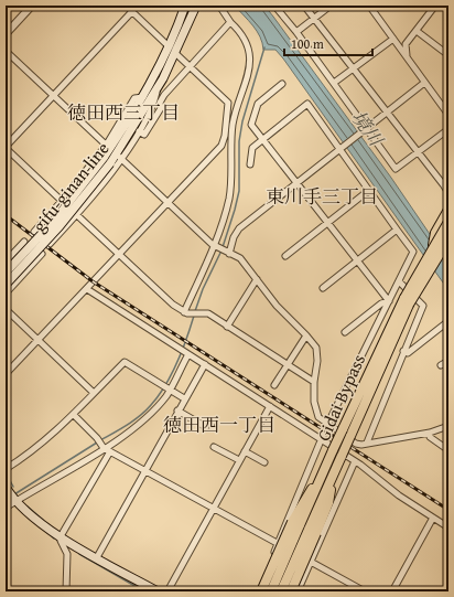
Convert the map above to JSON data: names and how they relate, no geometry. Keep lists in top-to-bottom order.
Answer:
{
  "streets": {
    "highway": ["Gidai Bypass"],
    "main road": ["gifu-ginan line"]
  },
  "districts": ["徳田西三丁目", "東川手三丁目", "徳田西一丁目"],
  "water": ["境川"],
  "scale_bar": "100 m"
}
